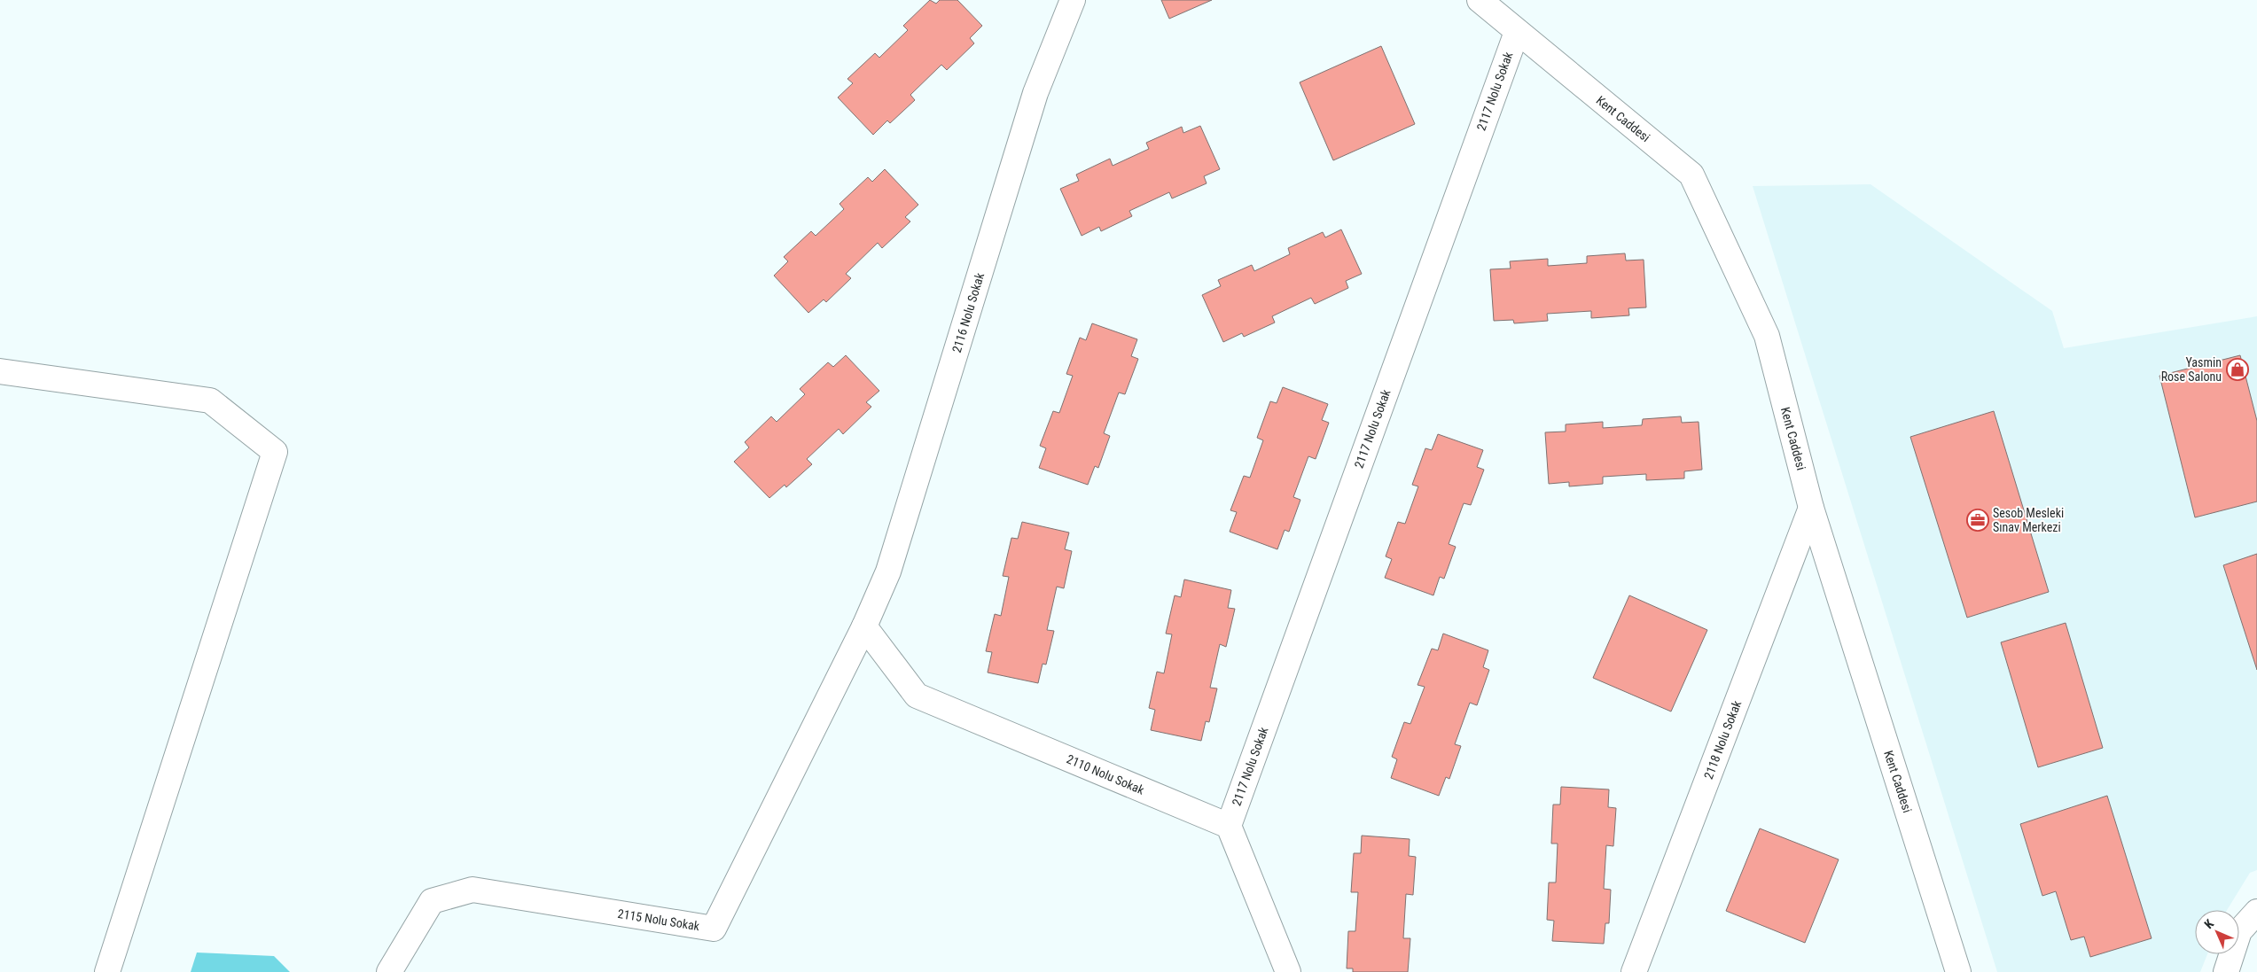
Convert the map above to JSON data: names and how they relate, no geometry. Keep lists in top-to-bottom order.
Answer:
{
  "streets": {
    "street": [
      "2117 Nolu Sokak",
      "Kent Caddesi",
      "2116 Nolu Sokak",
      "2118 Nolu Sokak",
      "2110 Nolu Sokak",
      "2115 Nolu Sokak"
    ]
  },
  "crossings": [
    ["2117 Nolu Sokak", "Kent Caddesi"],
    ["2117 Nolu Sokak", "2110 Nolu Sokak"],
    ["Kent Caddesi", "2118 Nolu Sokak"],
    ["2116 Nolu Sokak", "2110 Nolu Sokak"],
    ["2116 Nolu Sokak", "2115 Nolu Sokak"],
    ["2110 Nolu Sokak", "2115 Nolu Sokak"]
  ],
  "places": {
    "shop": ["Yasmin Rose Salonu"],
    "office": ["Sesob Mesleki Sınav Merkezi"]
  },
  "north": "top left"
}
